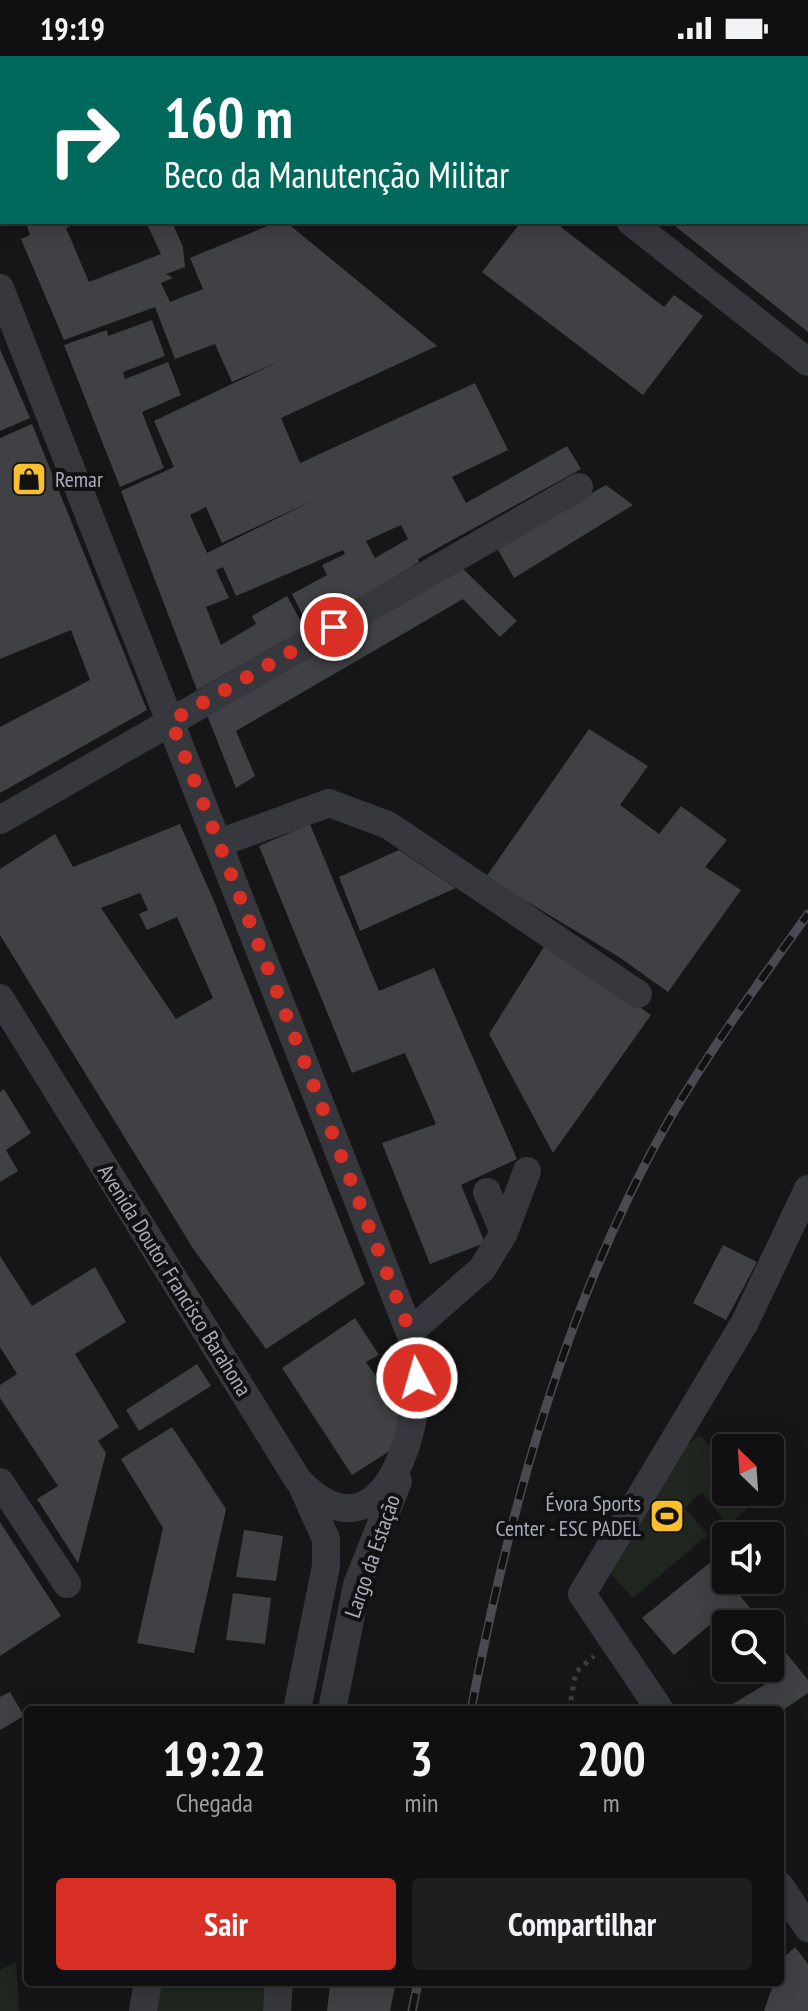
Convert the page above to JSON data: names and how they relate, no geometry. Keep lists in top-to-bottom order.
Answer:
{
  "streets": {
    "street": ["Avenida Doutor Francisco Barahona", "Largo da Estação"]
  },
  "crossings": [
    ["Avenida Doutor Francisco Barahona", "Largo da Estação"]
  ],
  "places": {
    "shop": ["Remar"],
    "sports": ["Évora Sports Center - ESC PADEL"]
  },
  "north": "top left",
  "page": {
    "status": "19:19",
    "turn": ["160 m", "Beco da Manutenção Militar"],
    "eta": [
      "19:22",
      "Chegada",
      "3",
      "min",
      "200",
      "m"
    ],
    "buttons": ["Sair", "Compartilhar"]
  }
}
